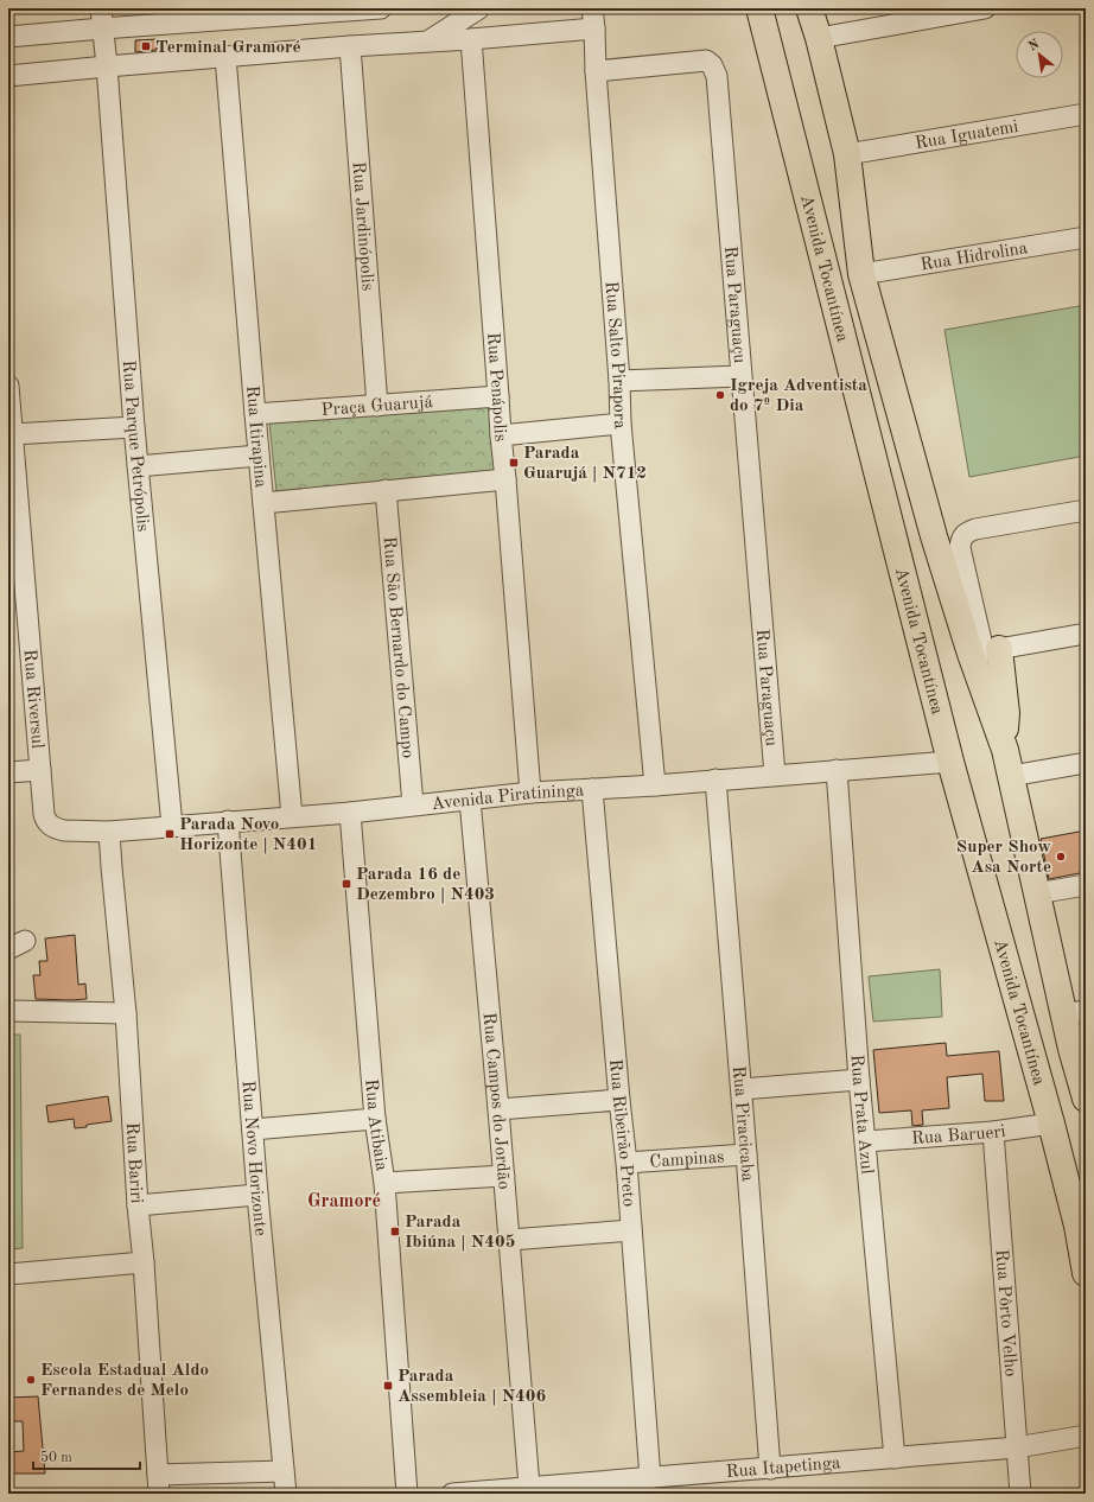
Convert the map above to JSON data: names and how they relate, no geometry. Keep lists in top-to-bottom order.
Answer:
{
  "streets": {
    "main road": ["Avenida Tocantínea"],
    "street": [
      "Rua Iguatemi",
      "Rua Jardinópolis",
      "Rua Hidrolina",
      "Rua Paraguaçu",
      "Rua Salto Pirapora",
      "Rua Penápolis",
      "Praça Guarujá",
      "Rua Itirapina",
      "Rua Parque Petrópolis",
      "Rua São Bernardo do Campo",
      "Rua Riversul",
      "Avenida Piratininga",
      "Rua Campos do Jordão",
      "Rua Prata Azul",
      "Rua Piracicaba",
      "Rua Atibaia",
      "Rua Ribeirão Preto",
      "Rua Barueri",
      "Rua Novo Horizonte",
      "Campinas",
      "Rua Bariri",
      "Rua Pôrto Velho",
      "Rua Itapetinga"
    ]
  },
  "crossings": [
    ["Rua Iguatemi", "Avenida Tocantínea"],
    ["Rua Jardinópolis", "Praça Guarujá"],
    ["Rua Hidrolina", "Avenida Tocantínea"],
    ["Avenida Tocantínea", "Avenida Piratininga"],
    ["Avenida Tocantínea", "Rua Barueri"],
    ["Rua Paraguaçu", "Rua Salto Pirapora"],
    ["Rua Paraguaçu", "Avenida Piratininga"],
    ["Rua Salto Pirapora", "Avenida Piratininga"],
    ["Rua Penápolis", "Praça Guarujá"],
    ["Rua Penápolis", "Avenida Piratininga"],
    ["Praça Guarujá", "Rua Itirapina"],
    ["Rua Itirapina", "Avenida Piratininga"],
    ["Rua Parque Petrópolis", "Avenida Piratininga"],
    ["Rua São Bernardo do Campo", "Avenida Piratininga"],
    ["Rua Riversul", "Avenida Piratininga"],
    ["Avenida Piratininga", "Rua Campos do Jordão"],
    ["Avenida Piratininga", "Rua Prata Azul"],
    ["Avenida Piratininga", "Rua Piracicaba"],
    ["Avenida Piratininga", "Rua Atibaia"],
    ["Avenida Piratininga", "Rua Ribeirão Preto"],
    ["Avenida Piratininga", "Rua Novo Horizonte"],
    ["Avenida Piratininga", "Rua Bariri"],
    ["Rua Campos do Jordão", "Rua Itapetinga"],
    ["Rua Prata Azul", "Rua Barueri"],
    ["Rua Prata Azul", "Rua Itapetinga"],
    ["Rua Piracicaba", "Campinas"],
    ["Rua Piracicaba", "Rua Itapetinga"],
    ["Rua Ribeirão Preto", "Campinas"],
    ["Rua Ribeirão Preto", "Rua Itapetinga"],
    ["Rua Barueri", "Rua Pôrto Velho"],
    ["Rua Pôrto Velho", "Rua Itapetinga"]
  ],
  "districts": ["Gramoré"],
  "places": {
    "transit": [
      "Terminal Gramoré",
      "Parada Guarujá | N712",
      "Parada Novo Horizonte | N401",
      "Parada 16 de Dezembro | N403",
      "Parada Ibiúna | N405",
      "Parada Assembleia | N406"
    ],
    "other": ["Igreja Adventista do 7º Dia", "Super Show Asa Norte", "Escola Estadual Aldo Fernandes de Melo"]
  },
  "scale_bar": "50 m",
  "north": "top left"
}
